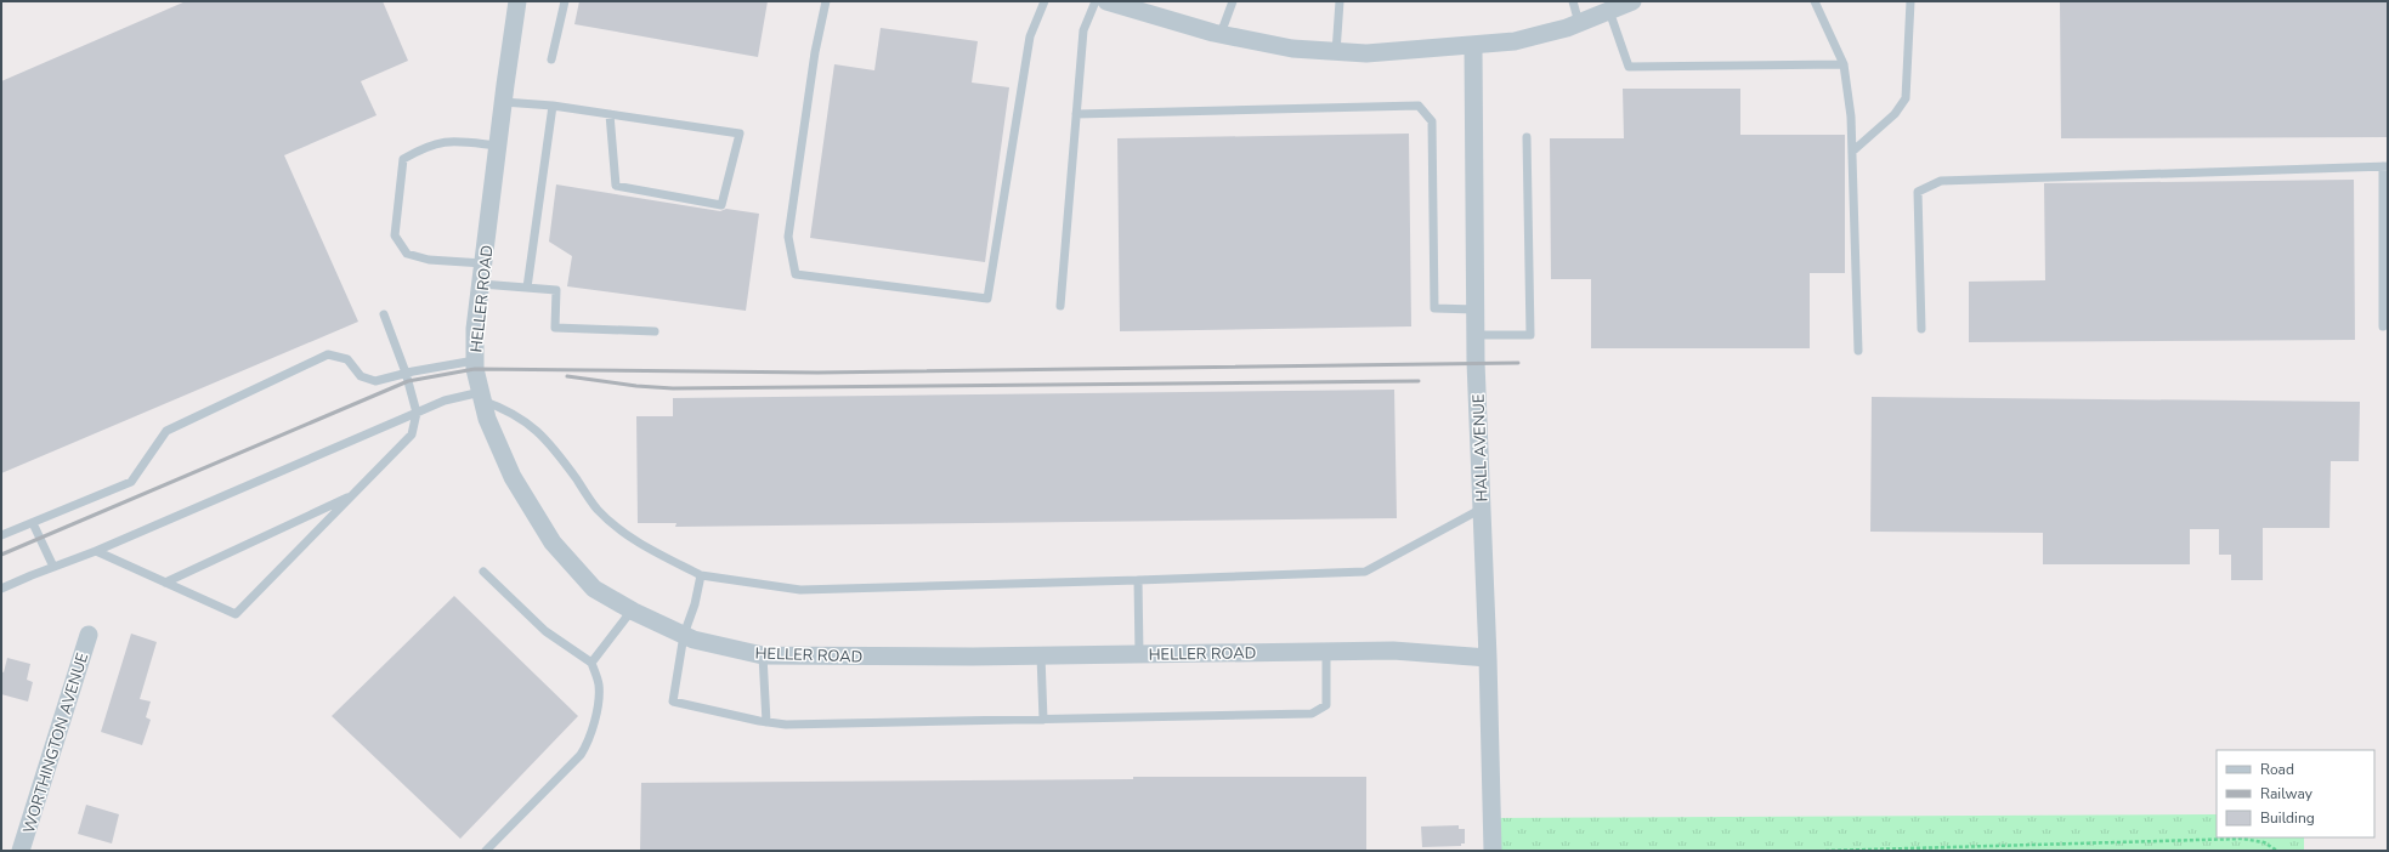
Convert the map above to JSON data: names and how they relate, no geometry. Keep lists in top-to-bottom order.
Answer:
{
  "streets": {
    "street": ["HELLER ROAD", "HALL AVENUE", "WORTHINGTON AVENUE"]
  },
  "crossings": [
    ["HELLER ROAD", "HALL AVENUE"]
  ],
  "legend": ["Road", "Railway", "Building"]
}
